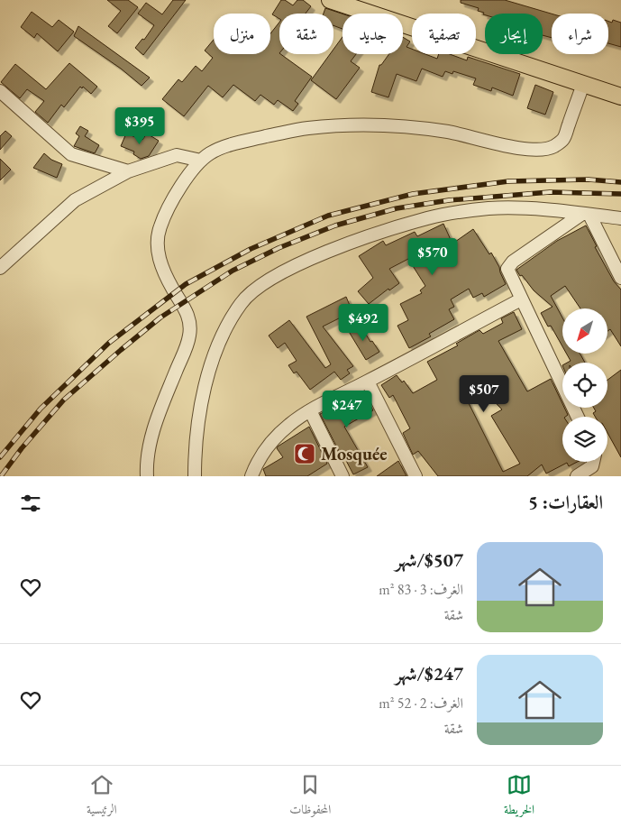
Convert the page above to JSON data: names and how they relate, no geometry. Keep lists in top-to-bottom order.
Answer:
{
  "places": {
    "mosque": ["Mosquée"]
  },
  "north": "bottom left",
  "page": {
    "chip": [
      "شراء",
      "إيجار",
      "تصفية",
      "جديد",
      "شقة",
      "منزل"
    ],
    "price": [
      "$395",
      "$570",
      "$492",
      "$507",
      "$247"
    ],
    "heading": "العقارات: 5",
    "list": [
      {
        "name": "$507/شهر",
        "note": "الغرف: 3 · 83 m² · شقة"
      },
      {
        "name": "$247/شهر",
        "note": "الغرف: 2 · 52 m² · شقة"
      }
    ],
    "tabs": ["الخريطة", "المحفوظات", "الرئيسية"]
  }
}
